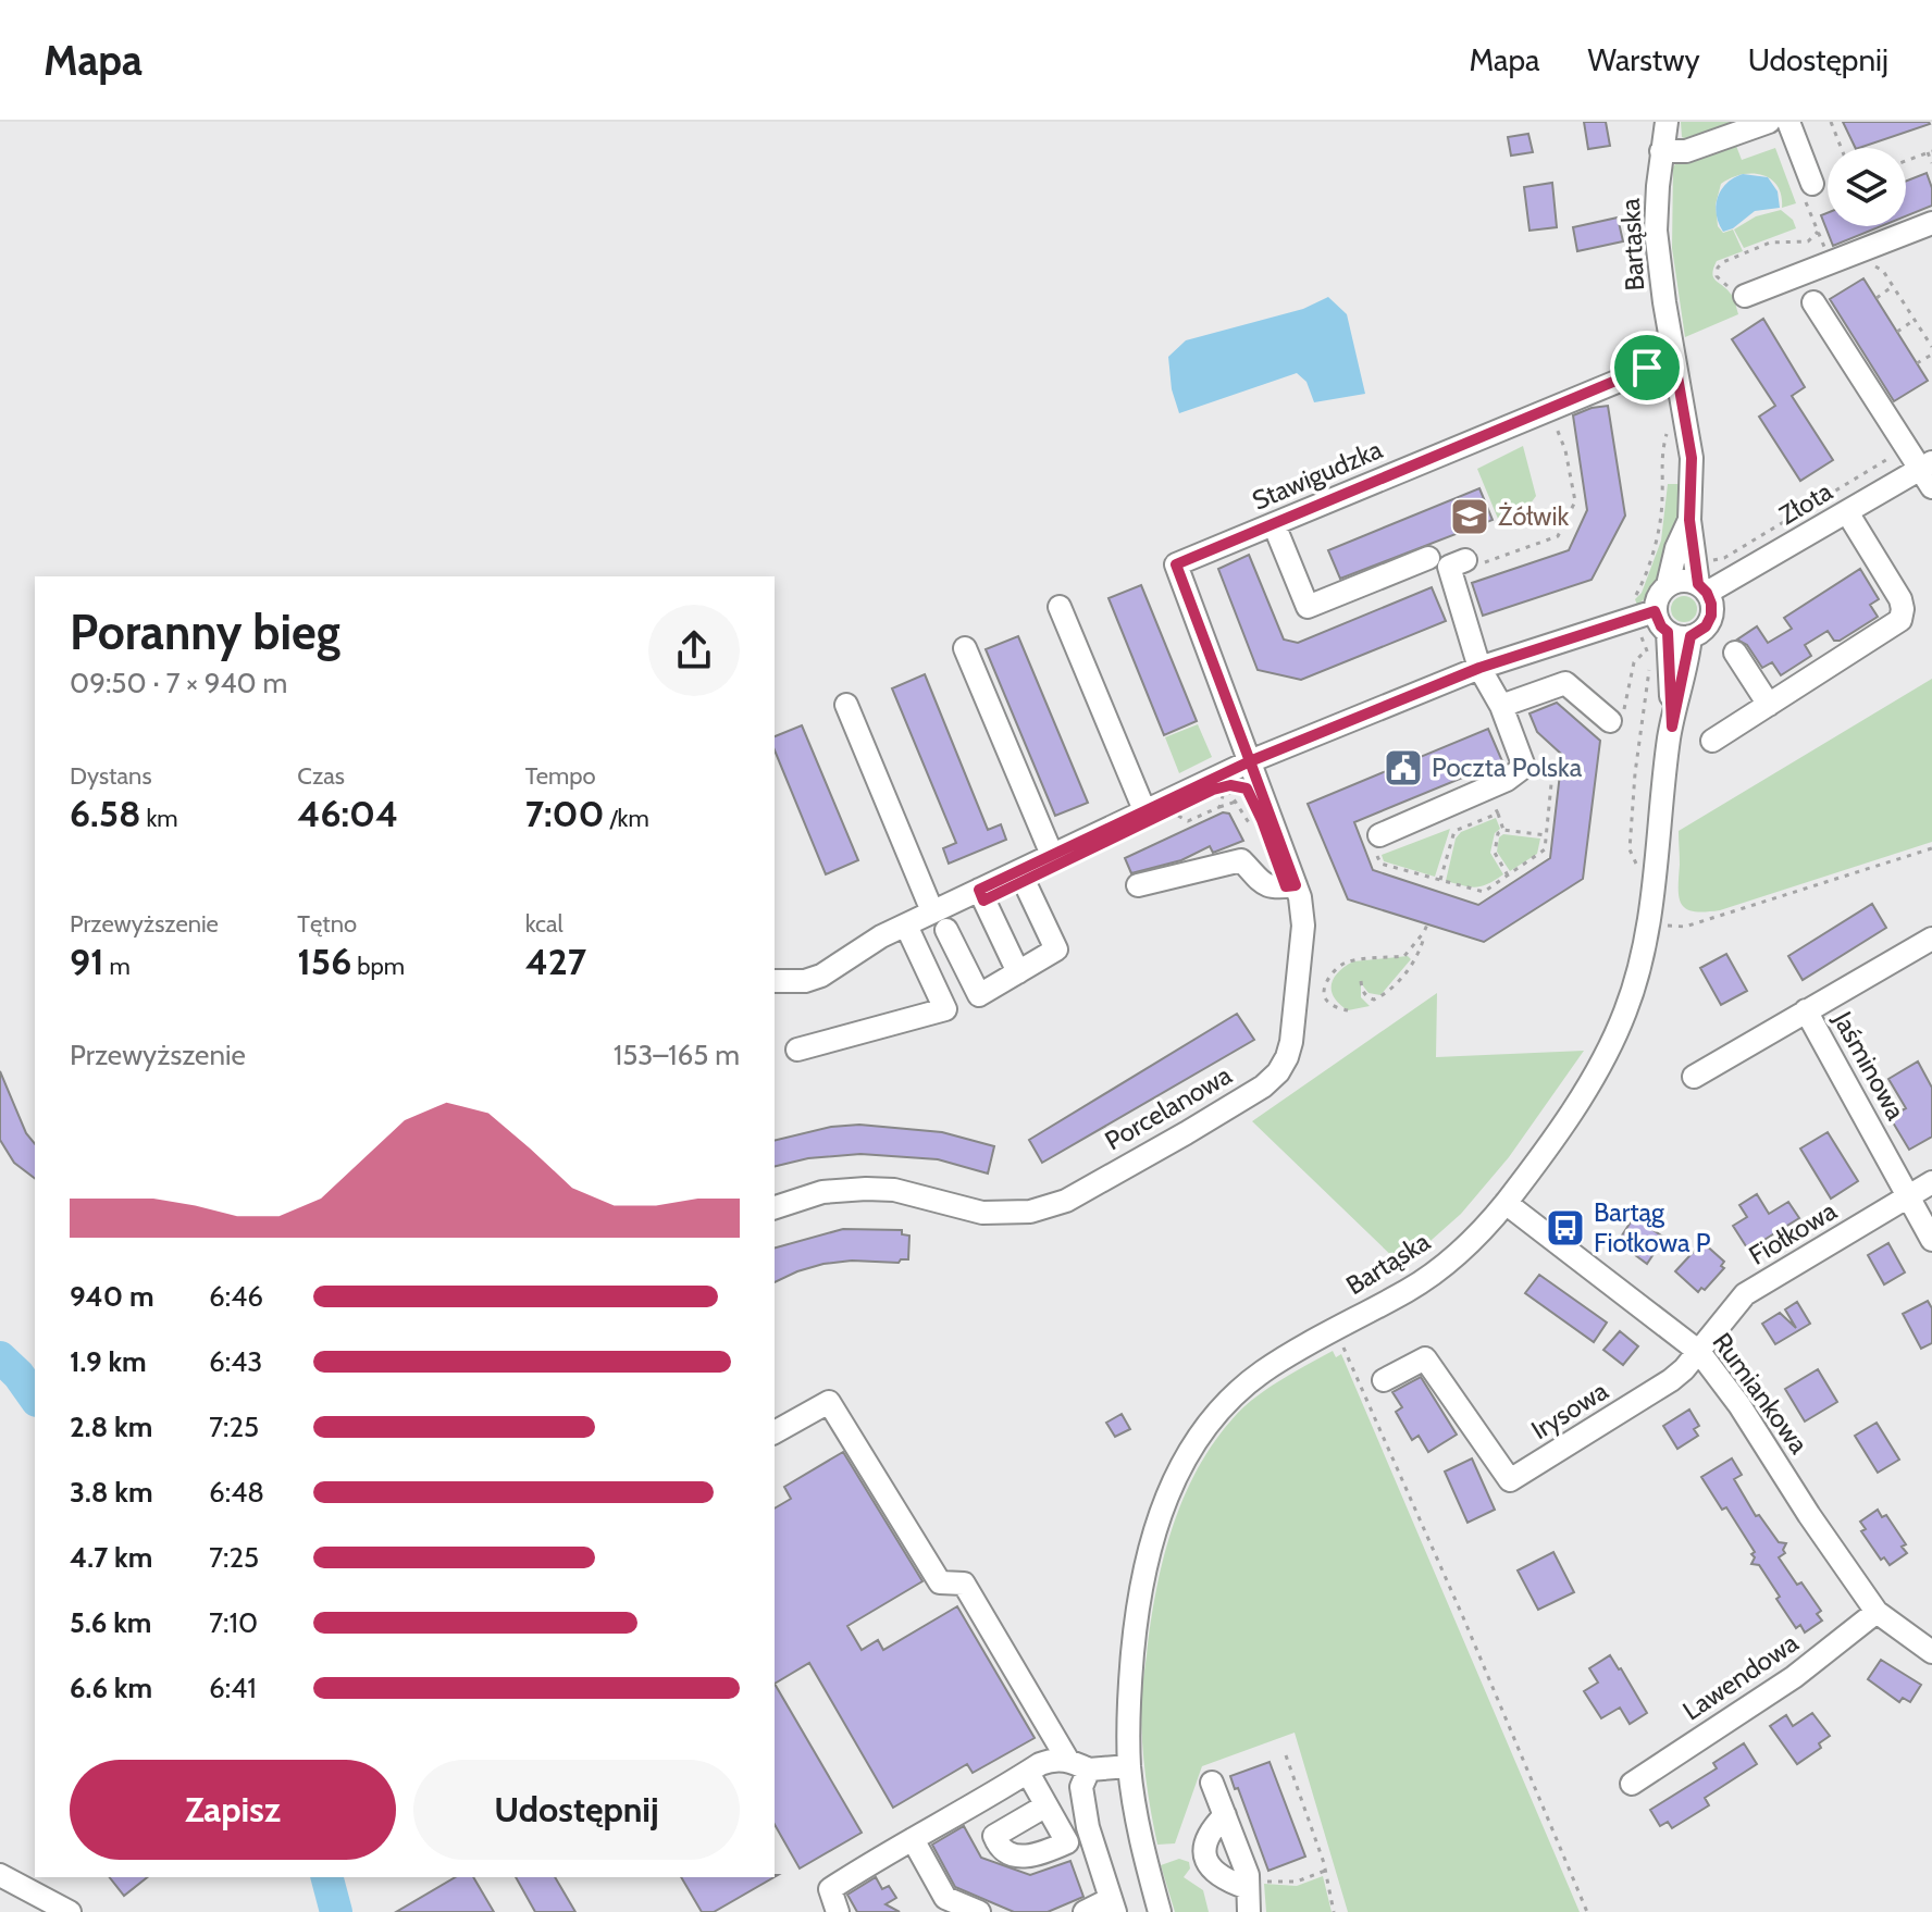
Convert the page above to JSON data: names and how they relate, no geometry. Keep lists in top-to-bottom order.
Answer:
{
  "streets": {
    "street": [
      "Bartąska",
      "Stawigudzka",
      "Złota",
      "Jaśminowa",
      "Porcelanowa",
      "Fiołkowa",
      "Rumiankowa",
      "Irysowa",
      "Lawendowa"
    ]
  },
  "crossings": [
    ["Bartąska", "Stawigudzka"],
    ["Bartąska", "Złota"],
    ["Bartąska", "Rumiankowa"],
    ["Stawigudzka", "Porcelanowa"],
    ["Jaśminowa", "Fiołkowa"],
    ["Fiołkowa", "Rumiankowa"],
    ["Fiołkowa", "Irysowa"],
    ["Rumiankowa", "Irysowa"],
    ["Rumiankowa", "Lawendowa"]
  ],
  "places": {
    "school or university": ["Żółwik"],
    "public building": ["Poczta Polska"],
    "bus stop": ["Bartąg Fiołkowa P"]
  },
  "page": {
    "header": "Mapa",
    "nav": ["Mapa", "Warstwy", "Udostępnij"],
    "heading": ["Poranny bieg", "09:50 · 7 × 940 m"],
    "stats": [
      ["Dystans", "6.58 km"],
      ["Czas", "46:04"],
      ["Tempo", "7:00 /km"],
      ["Przewyższenie", "91 m"],
      ["Tętno", "156 bpm"],
      ["kcal", "427"]
    ],
    "chart": ["Przewyższenie", "153–165 m"],
    "list": [
      {
        "name": "940 m",
        "note": "6:46"
      },
      {
        "name": "1.9 km",
        "note": "6:43"
      },
      {
        "name": "2.8 km",
        "note": "7:25"
      },
      {
        "name": "3.8 km",
        "note": "6:48"
      },
      {
        "name": "4.7 km",
        "note": "7:25"
      },
      {
        "name": "5.6 km",
        "note": "7:10"
      },
      {
        "name": "6.6 km",
        "note": "6:41"
      }
    ],
    "buttons": ["Zapisz", "Udostępnij"]
  }
}
